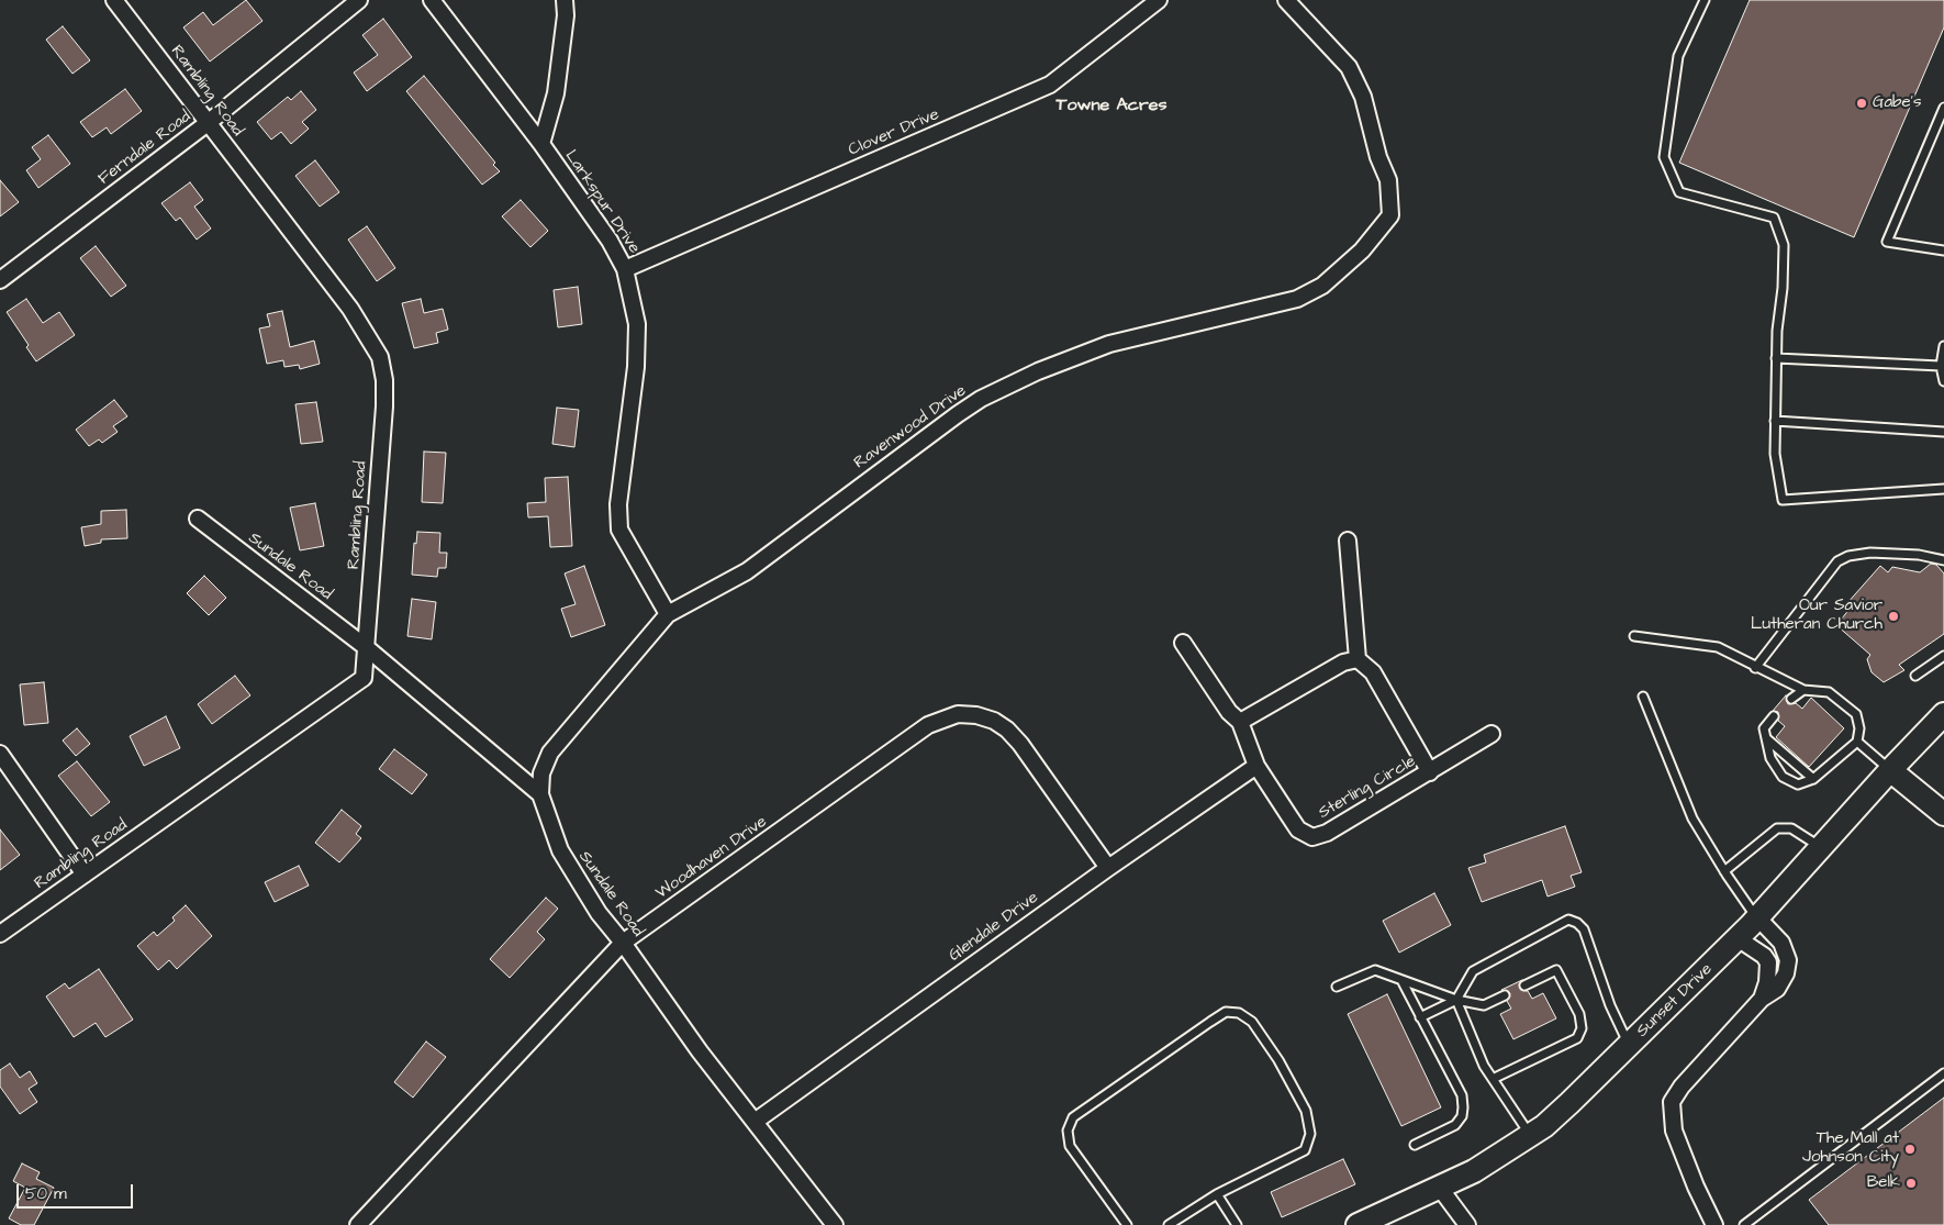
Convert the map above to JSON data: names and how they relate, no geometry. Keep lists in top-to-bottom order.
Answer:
{
  "streets": {
    "main road": ["Sunset Drive"],
    "street": [
      "Rambling Road",
      "Clover Drive",
      "Ferndale Road",
      "Larkspur Drive",
      "Ravenwood Drive",
      "Sundale Road",
      "Sterling Circle",
      "Woodhaven Drive",
      "Glendale Drive"
    ]
  },
  "crossings": [
    ["Rambling Road", "Ferndale Road"],
    ["Rambling Road", "Sundale Road"],
    ["Clover Drive", "Larkspur Drive"],
    ["Larkspur Drive", "Ravenwood Drive"],
    ["Ravenwood Drive", "Sundale Road"],
    ["Sundale Road", "Woodhaven Drive"],
    ["Sundale Road", "Glendale Drive"],
    ["Sterling Circle", "Glendale Drive"],
    ["Woodhaven Drive", "Glendale Drive"]
  ],
  "districts": ["Towne Acres"],
  "places": [
    "Gabe's",
    "Our Savior Lutheran Church",
    "The Mall at Johnson City",
    "Belk"
  ],
  "scale_bar": "50 m"
}
